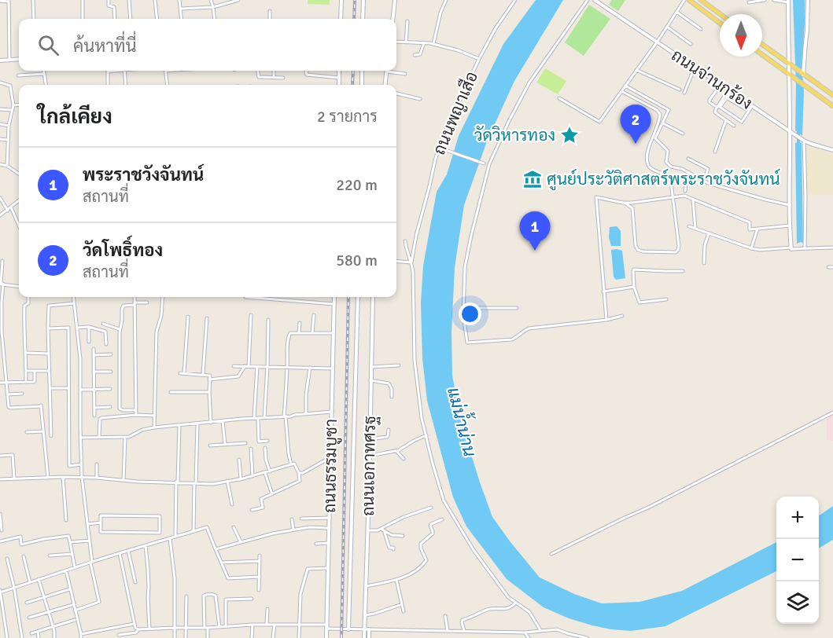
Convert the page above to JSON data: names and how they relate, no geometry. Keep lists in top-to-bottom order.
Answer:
{
  "streets": {
    "street": [
      "ถนนจ่านกร้อง",
      "ถนนพญาเสือ",
      "ถนนธรรมบูชา",
      "ถนนเอกาทศรฐ"
    ]
  },
  "water": ["แม่น้ำน่าน"],
  "places": {
    "place": ["วัดวิหารทอง"],
    "museum": ["ศูนย์ประวัติศาสตร์พระราชวังจันทน์"]
  },
  "north": "bottom",
  "page": {
    "search": "ค้นหาที่นี่",
    "heading": ["ใกล้เคียง", "2 รายการ"],
    "pins": ["2", "1"],
    "list": [
      {
        "mark": "1",
        "name": "พระราชวังจันทน์",
        "note": "สถานที่",
        "value": "220 m"
      },
      {
        "mark": "2",
        "name": "วัดโพธิ์ทอง",
        "note": "สถานที่",
        "value": "580 m"
      }
    ],
    "map_buttons": ["+", "−"]
  }
}
